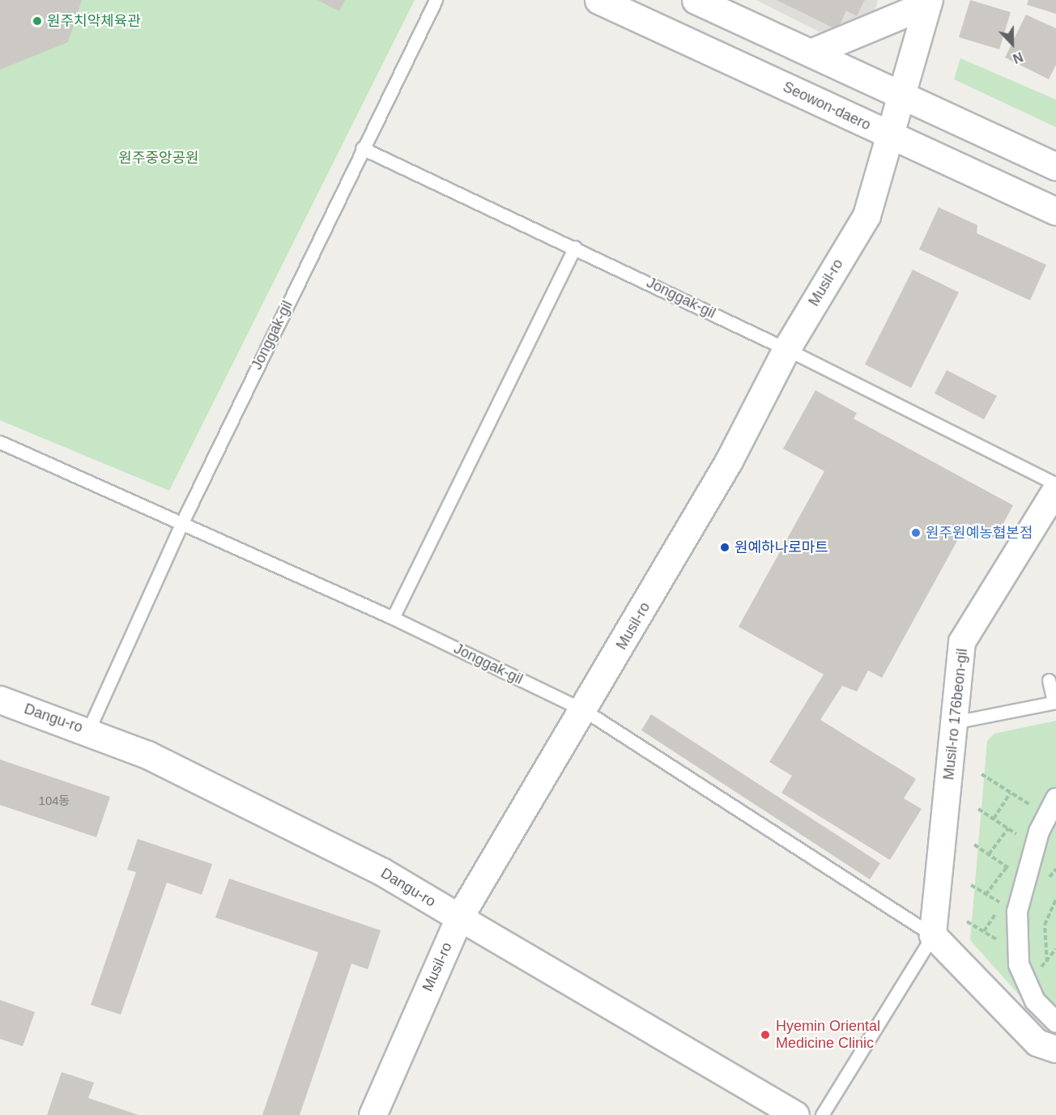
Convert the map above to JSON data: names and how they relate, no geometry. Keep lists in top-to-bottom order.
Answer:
{
  "streets": {
    "street": [
      "Seowon-daero",
      "Musil-ro",
      "Musil-ro 176beon-gil",
      "Dangu-ro"
    ],
    "lane": ["Jonggak-gil"]
  },
  "crossings": [
    ["Seowon-daero", "Musil-ro"],
    ["Musil-ro", "Jonggak-gil"],
    ["Musil-ro", "Dangu-ro"],
    ["Jonggak-gil", "Dangu-ro"]
  ],
  "parks": ["원주중앙공원"],
  "places": [
    "원주치악체육관",
    "원주원예농협본점",
    "원예하나로마트",
    "Hyemin Oriental Medicine Clinic"
  ],
  "house_numbers": ["104동"],
  "north": "bottom"
}
